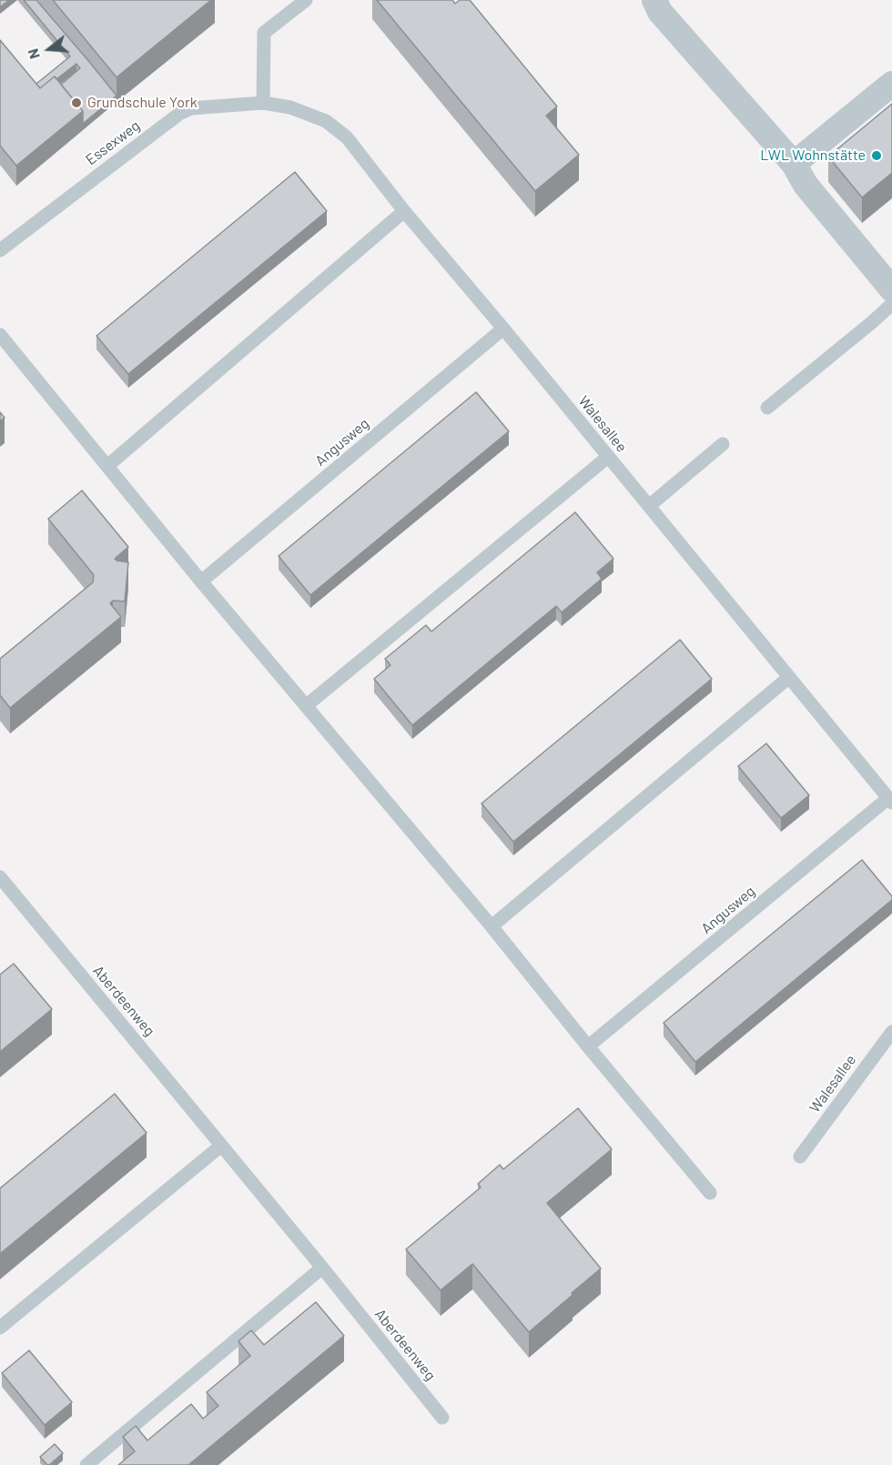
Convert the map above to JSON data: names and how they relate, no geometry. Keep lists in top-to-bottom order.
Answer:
{
  "streets": {
    "lane": [
      "Essexweg",
      "Walesallee",
      "Angusweg",
      "Aberdeenweg"
    ]
  },
  "crossings": [
    ["Essexweg", "Walesallee"],
    ["Walesallee", "Angusweg"]
  ],
  "places": ["Grundschule York", "LWL Wohnstätte"],
  "north": "left"
}
